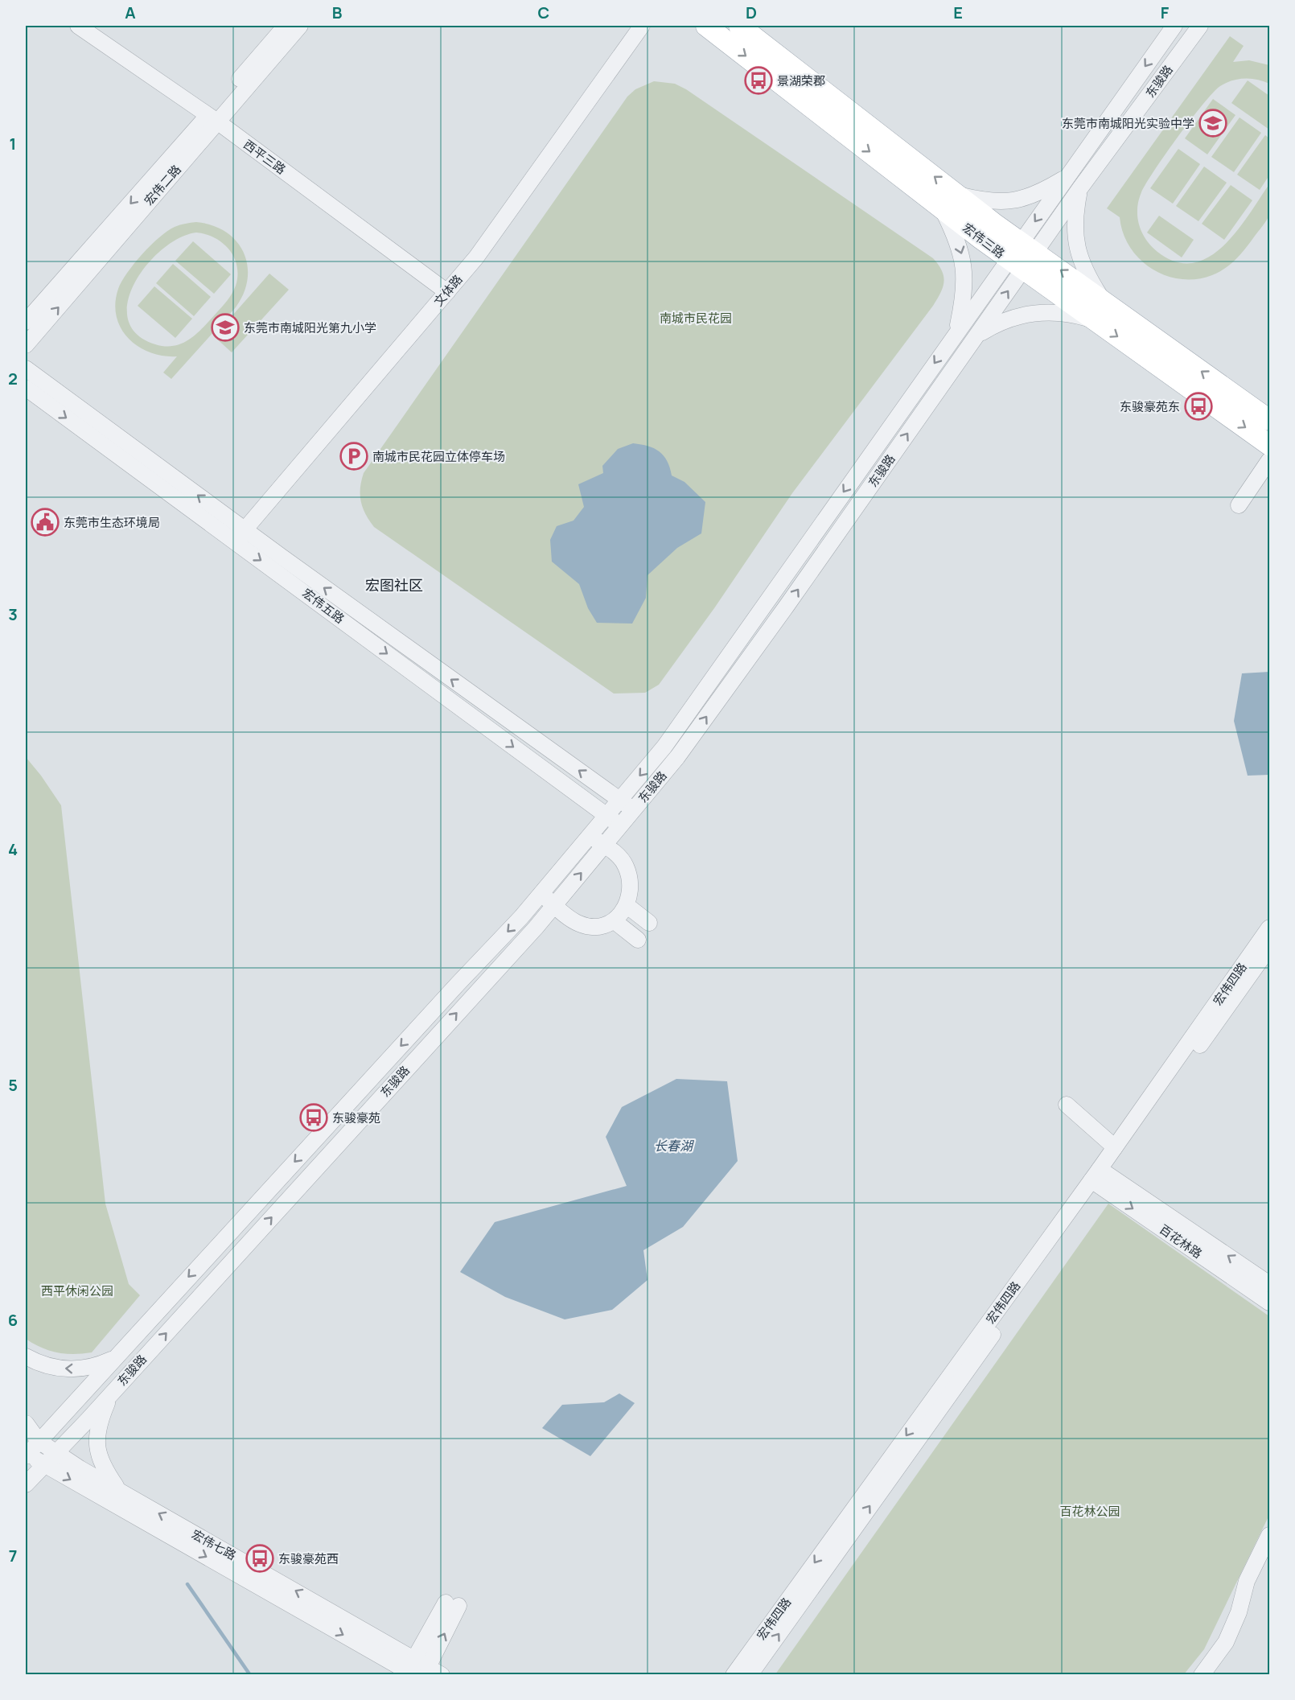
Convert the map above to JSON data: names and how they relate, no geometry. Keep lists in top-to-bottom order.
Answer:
{
  "streets": {
    "main road": ["宏伟三路"],
    "street": [
      "东骏路",
      "西平三路",
      "宏伟二路",
      "文体路",
      "宏伟五路",
      "宏伟四路",
      "百花林路",
      "宏伟七路"
    ]
  },
  "crossings": [
    ["东骏路", "宏伟三路"],
    ["东骏路", "宏伟五路"],
    ["东骏路", "宏伟七路"],
    ["西平三路", "宏伟二路"],
    ["西平三路", "文体路"],
    ["文体路", "宏伟五路"],
    ["宏伟四路", "百花林路"]
  ],
  "districts": ["宏图社区"],
  "water": ["长春湖"],
  "parks": ["南城市民花园", "西平休闲公园", "百花林公园"],
  "places": {
    "bus stop": [
      "景湖荣郡",
      "东骏豪苑东",
      "东骏豪苑",
      "东骏豪苑西"
    ],
    "school or university": ["东莞市南城阳光实验中学", "东莞市南城阳光第九小学"],
    "parking": ["南城市民花园立体停车场"],
    "public building": ["东莞市生态环境局"]
  },
  "grid": {
    "columns": [
      "A",
      "B",
      "C",
      "D",
      "E",
      "F"
    ],
    "rows": [
      "1",
      "2",
      "3",
      "4",
      "5",
      "6",
      "7"
    ]
  }
}
